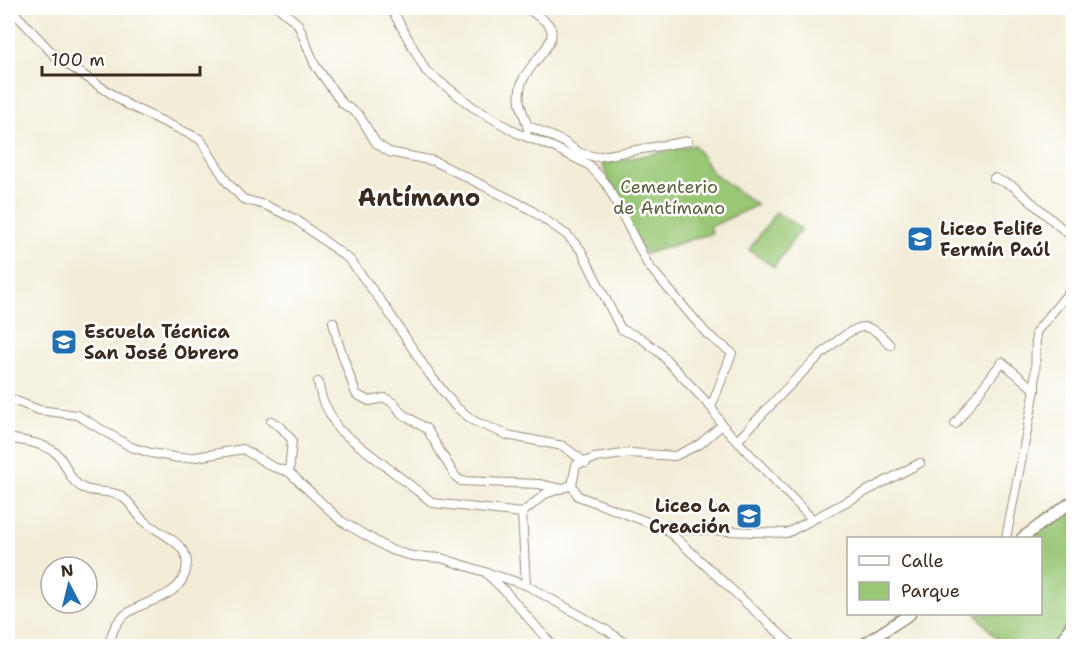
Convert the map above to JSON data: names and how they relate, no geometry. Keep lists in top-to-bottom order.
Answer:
{
  "districts": ["Antímano"],
  "parks": ["Cementerio de Antímano"],
  "places": {
    "school or university": ["Liceo Felife Fermín Paúl", "Escuela Técnica San José Obrero", "Liceo La Creación"]
  },
  "legend": ["Calle", "Parque"],
  "scale_bar": "100 m",
  "north": "top"
}
